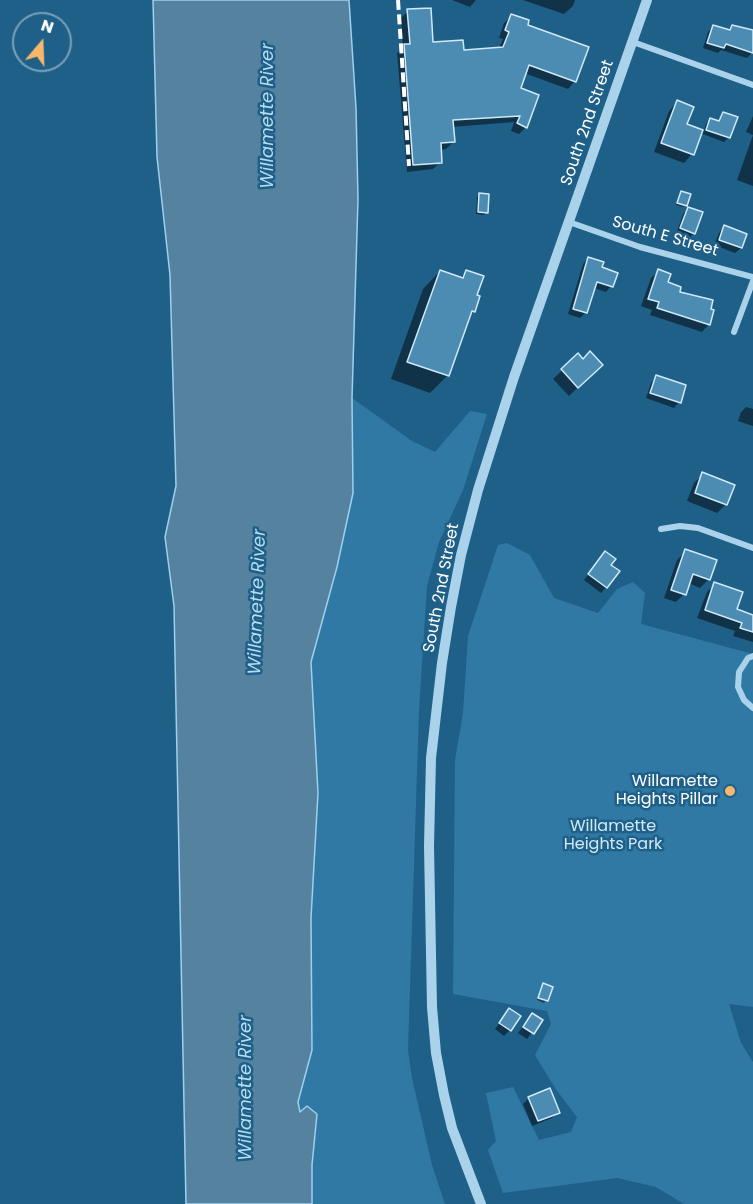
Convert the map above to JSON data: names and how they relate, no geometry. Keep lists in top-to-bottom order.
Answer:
{
  "streets": {
    "street": ["South 2nd Street", "South E Street"]
  },
  "crossings": [
    ["South 2nd Street", "South E Street"]
  ],
  "water": ["Willamette River"],
  "parks": ["Willamette Heights Park"],
  "places": ["Willamette Heights Pillar"],
  "north": "top"
}
